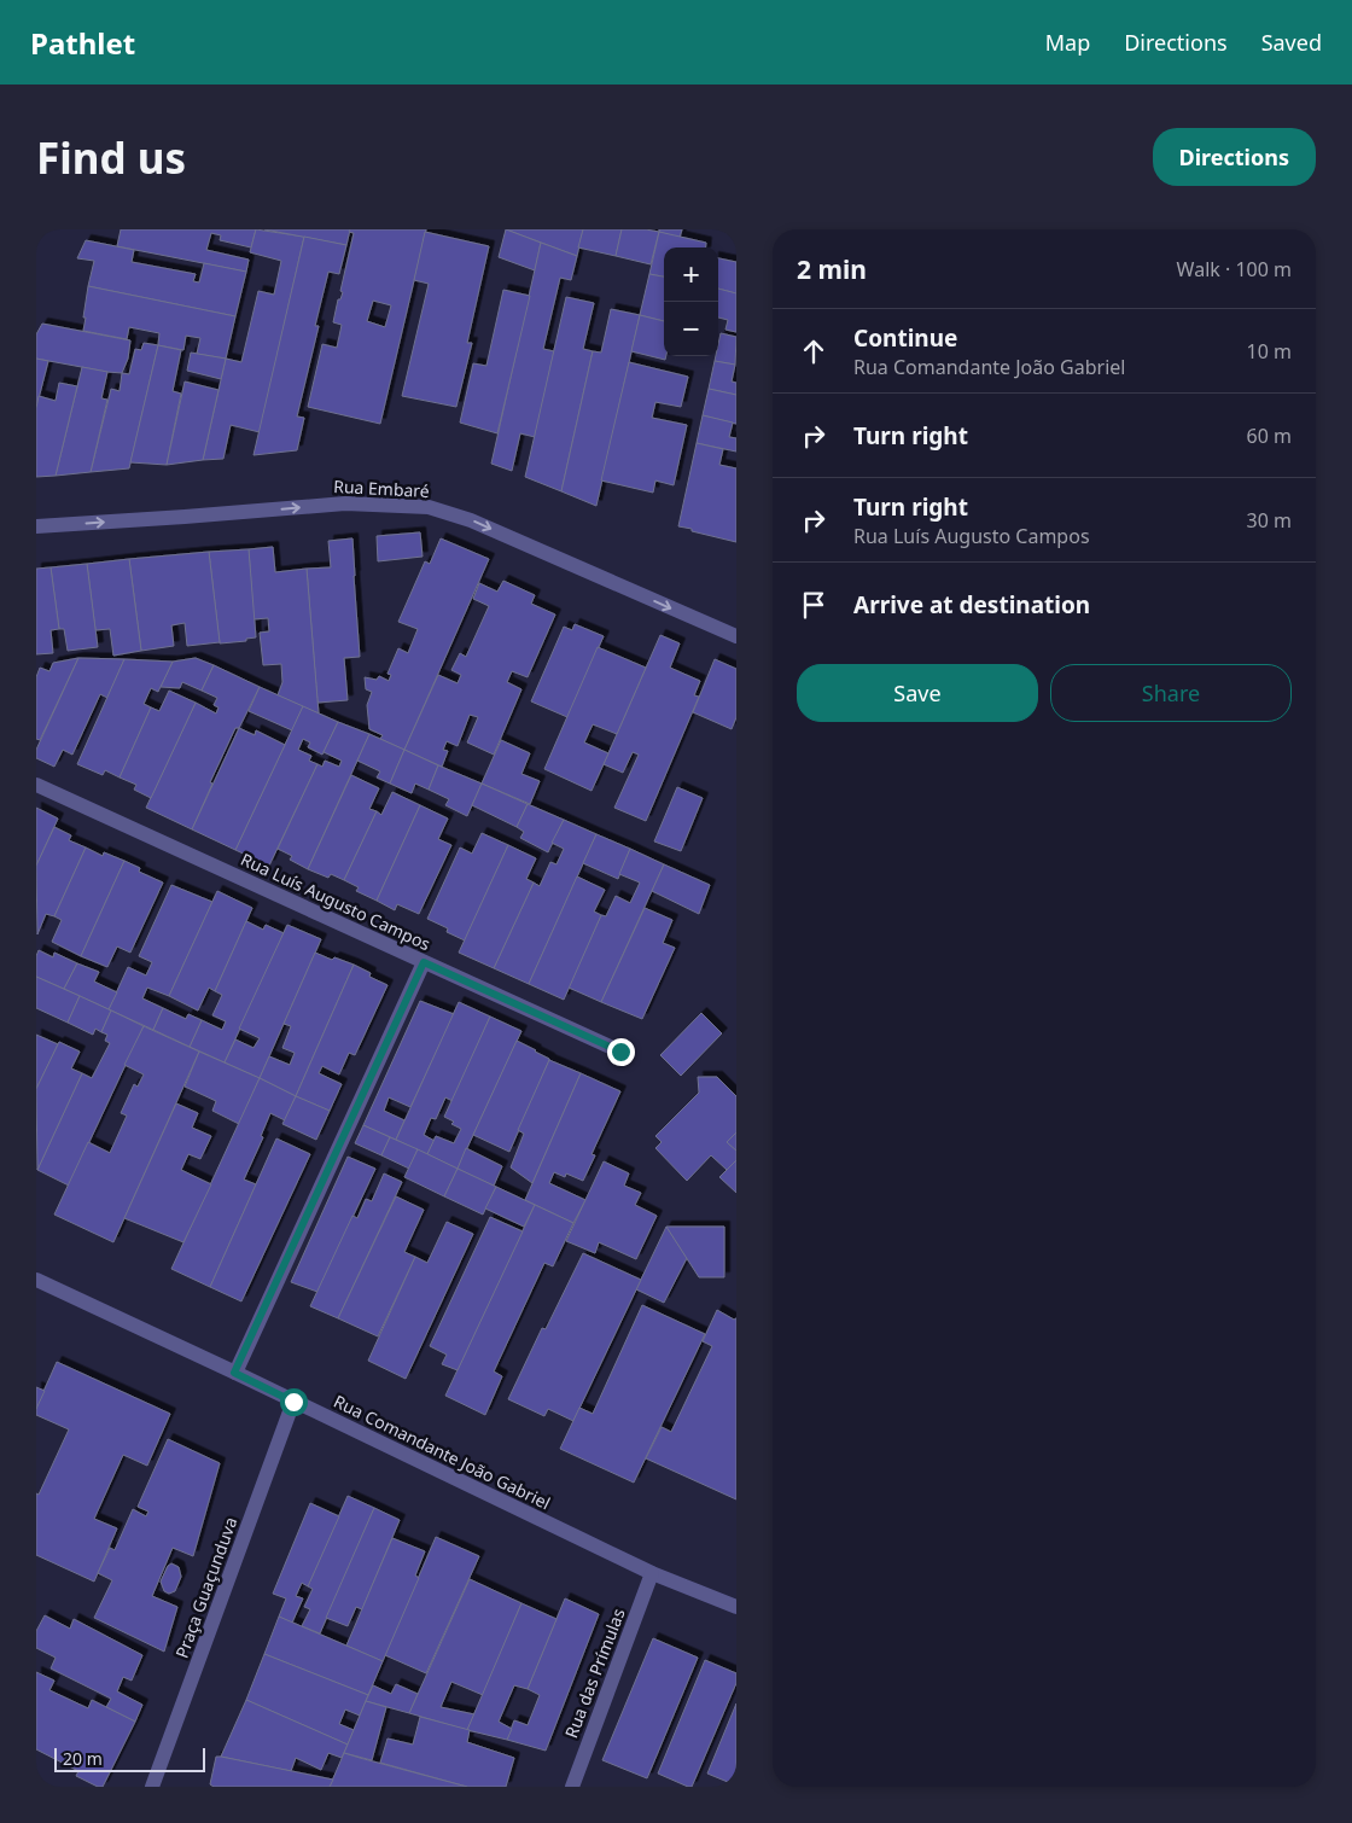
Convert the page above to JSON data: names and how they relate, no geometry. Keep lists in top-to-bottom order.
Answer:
{
  "streets": {
    "street": [
      "Rua Embaré",
      "Rua Luís Augusto Campos",
      "Rua Comandante João Gabriel",
      "Praça Guaçunduva",
      "Rua das Prímulas"
    ]
  },
  "crossings": [
    ["Rua Comandante João Gabriel", "Praça Guaçunduva"],
    ["Rua Comandante João Gabriel", "Rua das Prímulas"]
  ],
  "one_way": ["Rua Embaré"],
  "scale_bar": "20 m",
  "page": {
    "header": "Pathlet",
    "nav": ["Map", "Directions", "Saved"],
    "buttons": [
      "Directions",
      ["Save", "Share"]
    ],
    "title": "Find us",
    "heading": ["2 min", "Walk · 100 m"],
    "map_buttons": ["+", "−"],
    "list": [
      ["Continue", "Rua Comandante João Gabriel", "10 m"],
      ["Turn right", "60 m"],
      ["Turn right", "Rua Luís Augusto Campos", "30 m"],
      "Arrive at destination"
    ],
    "scale": "20 m"
  }
}
